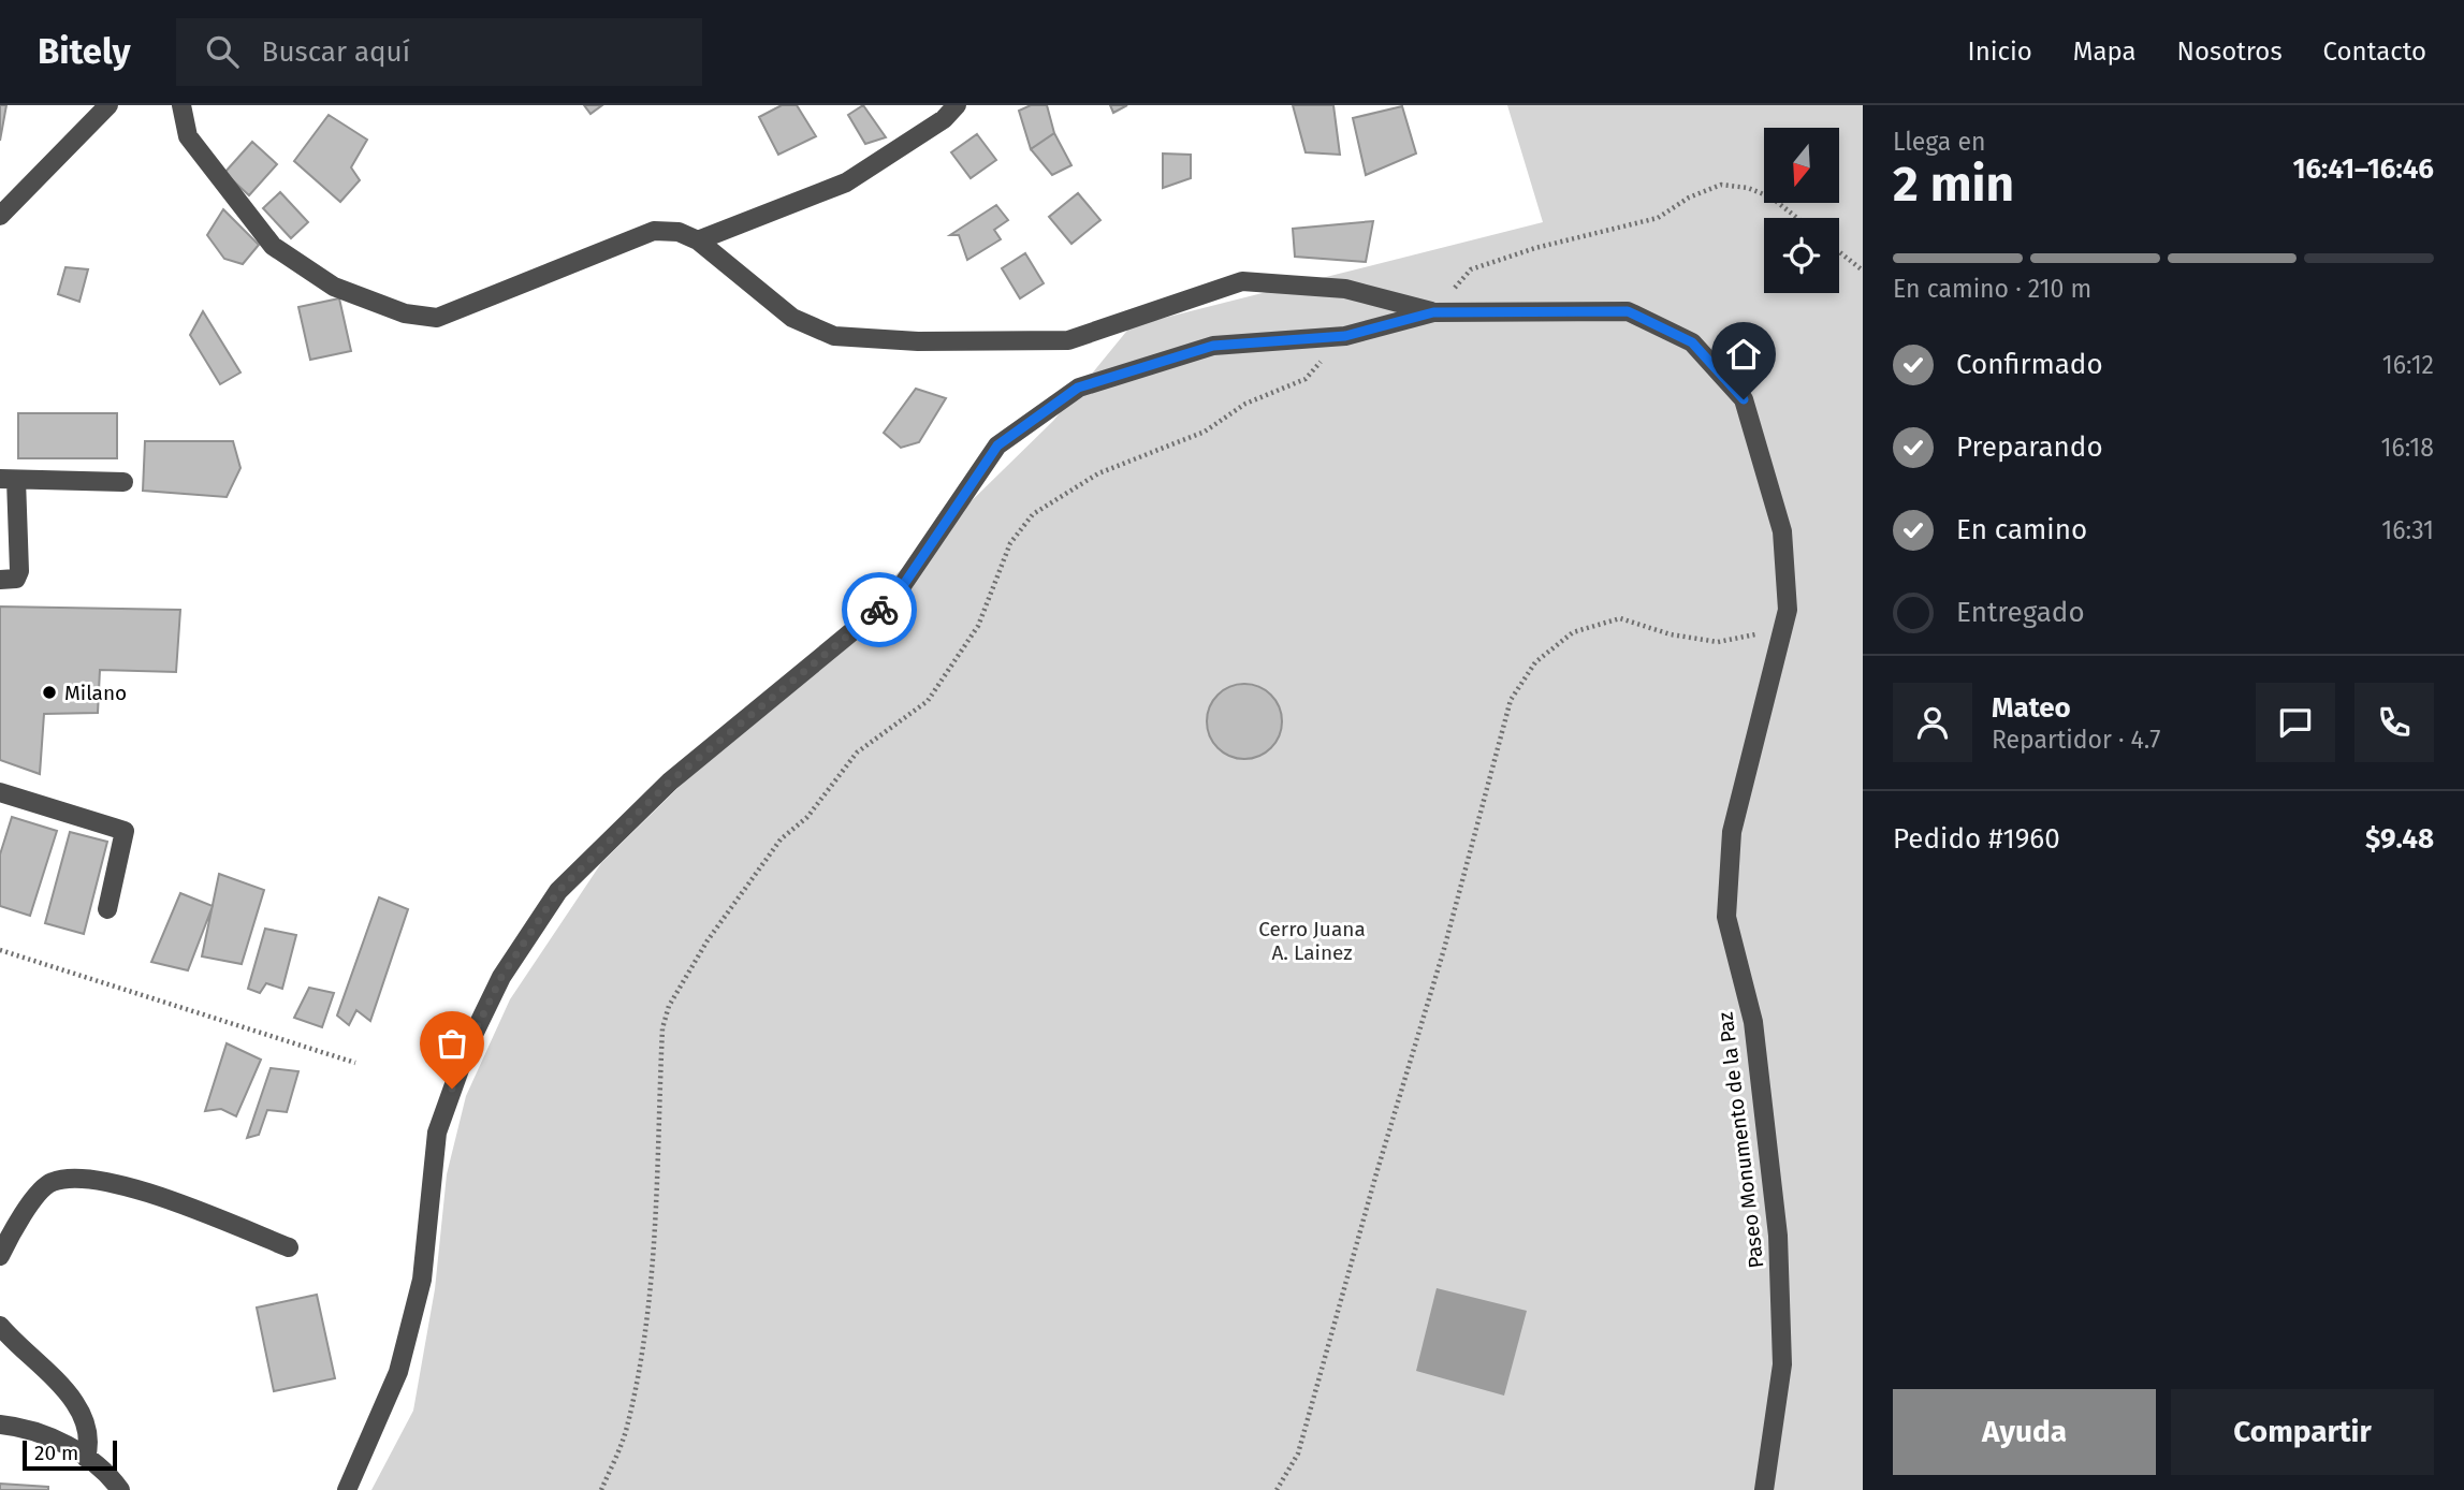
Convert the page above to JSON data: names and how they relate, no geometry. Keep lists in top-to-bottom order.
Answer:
{
  "streets": {
    "street": ["Paseo Monumento de la Paz"]
  },
  "parks": ["Cerro Juana A. Lainez"],
  "places": ["Milano"],
  "scale_bar": "20 m",
  "north": "bottom",
  "page": {
    "header": "Bitely",
    "search": "Buscar aquí",
    "nav": [
      "Inicio",
      "Mapa",
      "Nosotros",
      "Contacto"
    ],
    "heading": ["2 min", "Llega en", "16:41–16:46"],
    "panel": [
      "Mateo",
      "Repartidor · 4.7",
      "Pedido #1960",
      "$9.48"
    ],
    "bar": "En camino · 210 m",
    "list": [
      ["Confirmado", "16:12"],
      ["Preparando", "16:18"],
      ["En camino", "16:31"],
      "Entregado"
    ],
    "buttons": ["Ayuda", "Compartir"],
    "scale": "20 m"
  }
}
